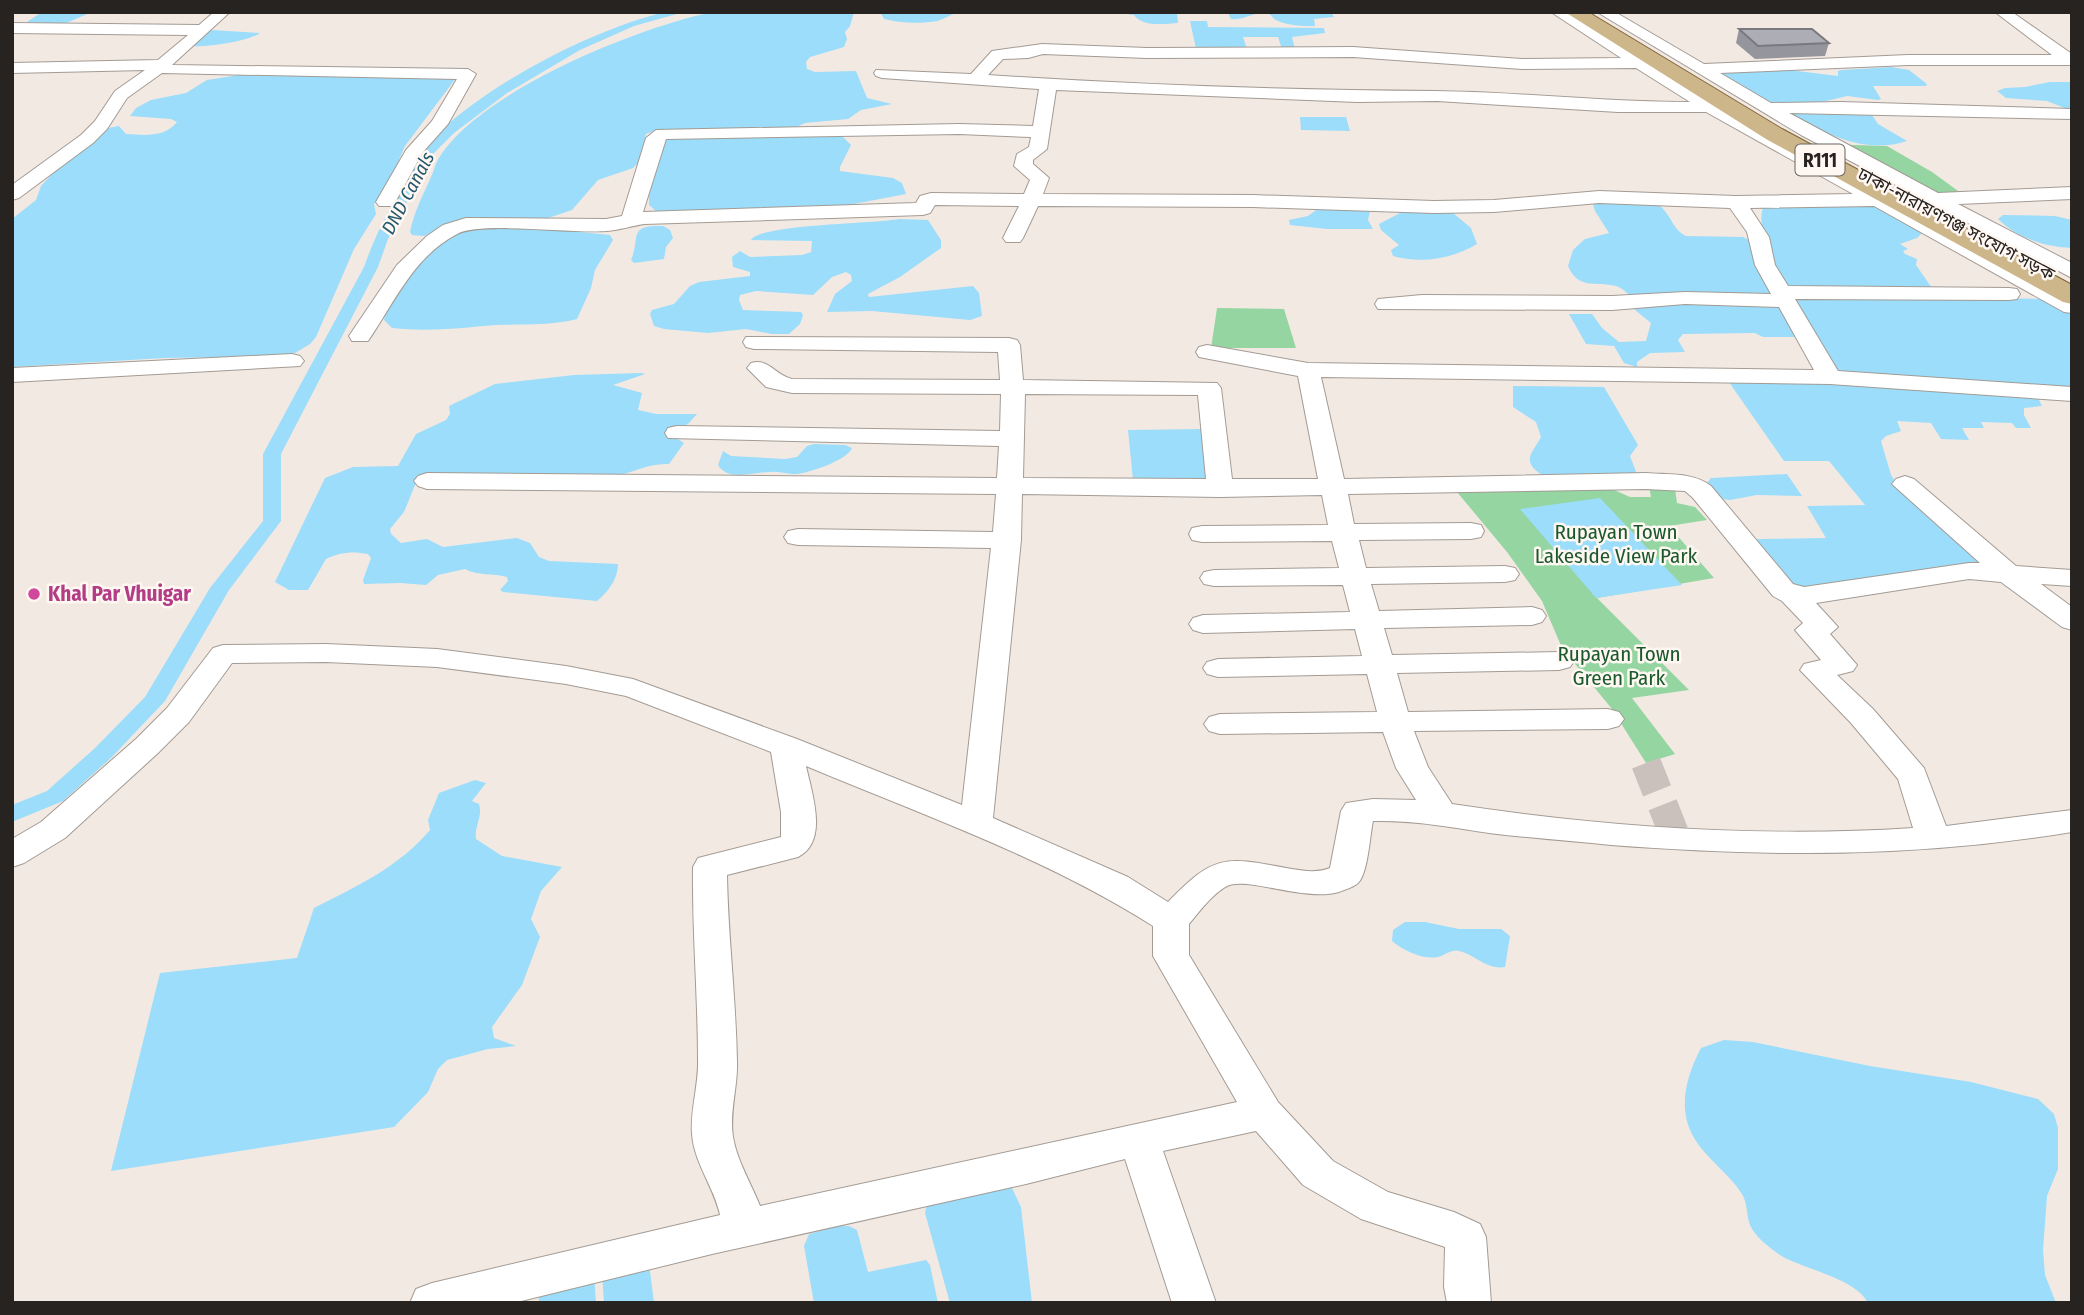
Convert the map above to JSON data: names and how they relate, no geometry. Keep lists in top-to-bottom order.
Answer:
{
  "streets": {
    "main road": ["R111", "ঢাকা-নারায়ণগঞ্জ সংযোগ সড়ক"]
  },
  "water": ["DND Canals"],
  "parks": ["Rupayan Town Lakeside View Park", "Rupayan Town Green Park"],
  "places": ["Khal Par Vhuigar"]
}
